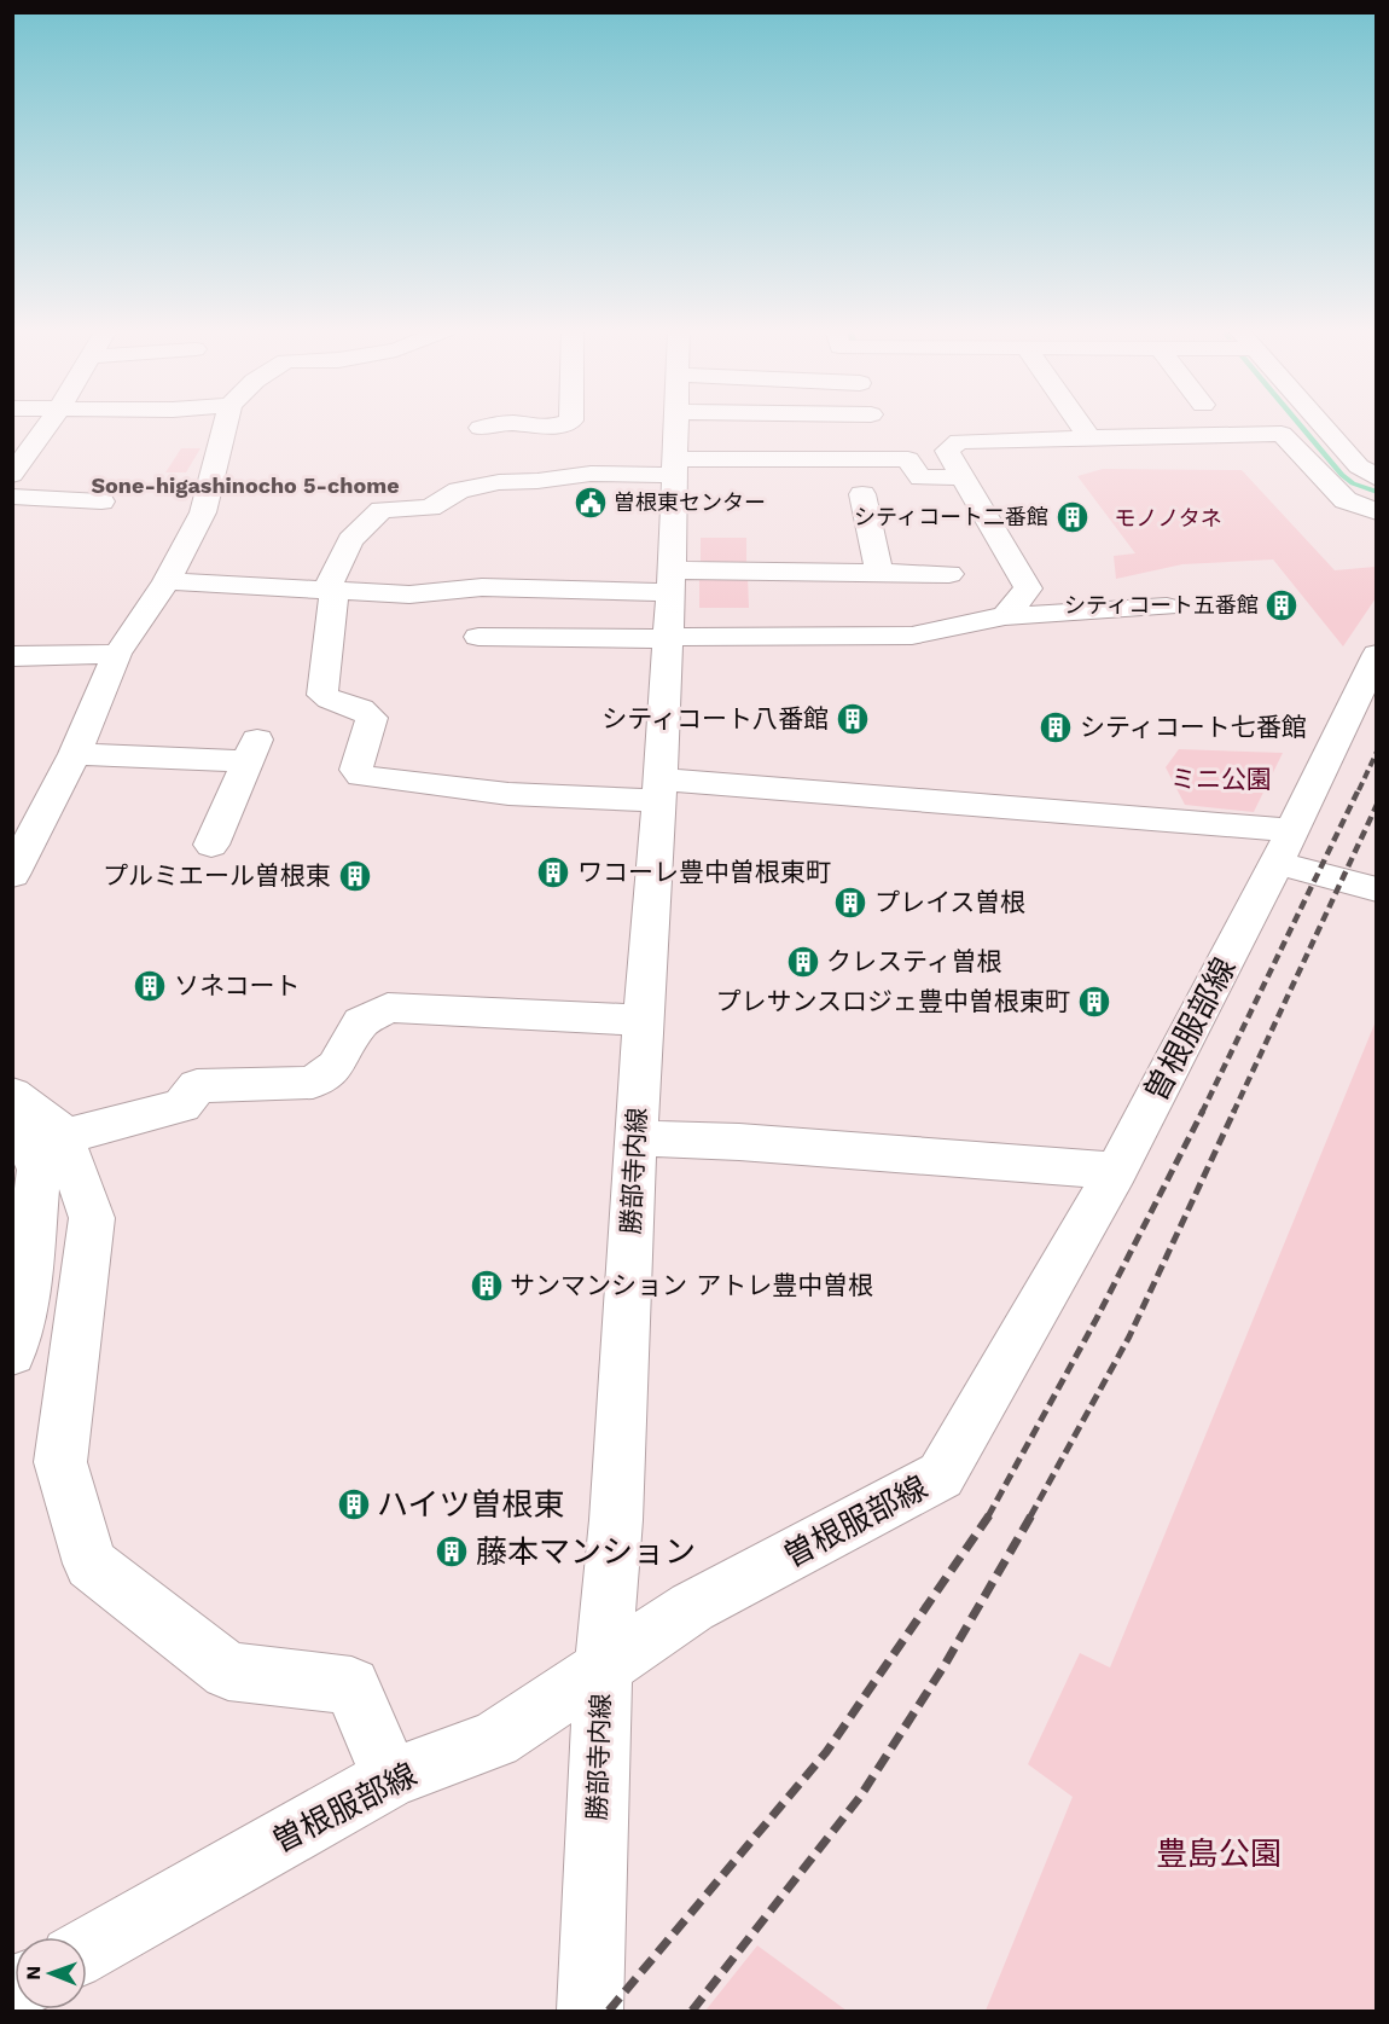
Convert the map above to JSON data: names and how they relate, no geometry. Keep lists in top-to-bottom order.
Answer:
{
  "streets": {
    "street": ["曽根服部線", "勝部寺内線"]
  },
  "crossings": [
    ["曽根服部線", "勝部寺内線"]
  ],
  "districts": ["Sone-higashinocho 5-chome"],
  "parks": ["モノノタネ", "ミニ公園", "豊島公園"],
  "places": {
    "public building": ["曽根東センター"],
    "building": [
      "シティコート二番館",
      "シティコート五番館",
      "シティコート八番館",
      "シティコート七番館",
      "ワコーレ豊中曽根東町",
      "プルミエール曽根東",
      "プレイス曽根",
      "クレスティ曽根",
      "ソネコート",
      "プレサンスロジェ豊中曽根東町",
      "サンマンション アトレ豊中曽根",
      "ハイツ曽根東",
      "藤本マンション"
    ]
  },
  "north": "left"
}
